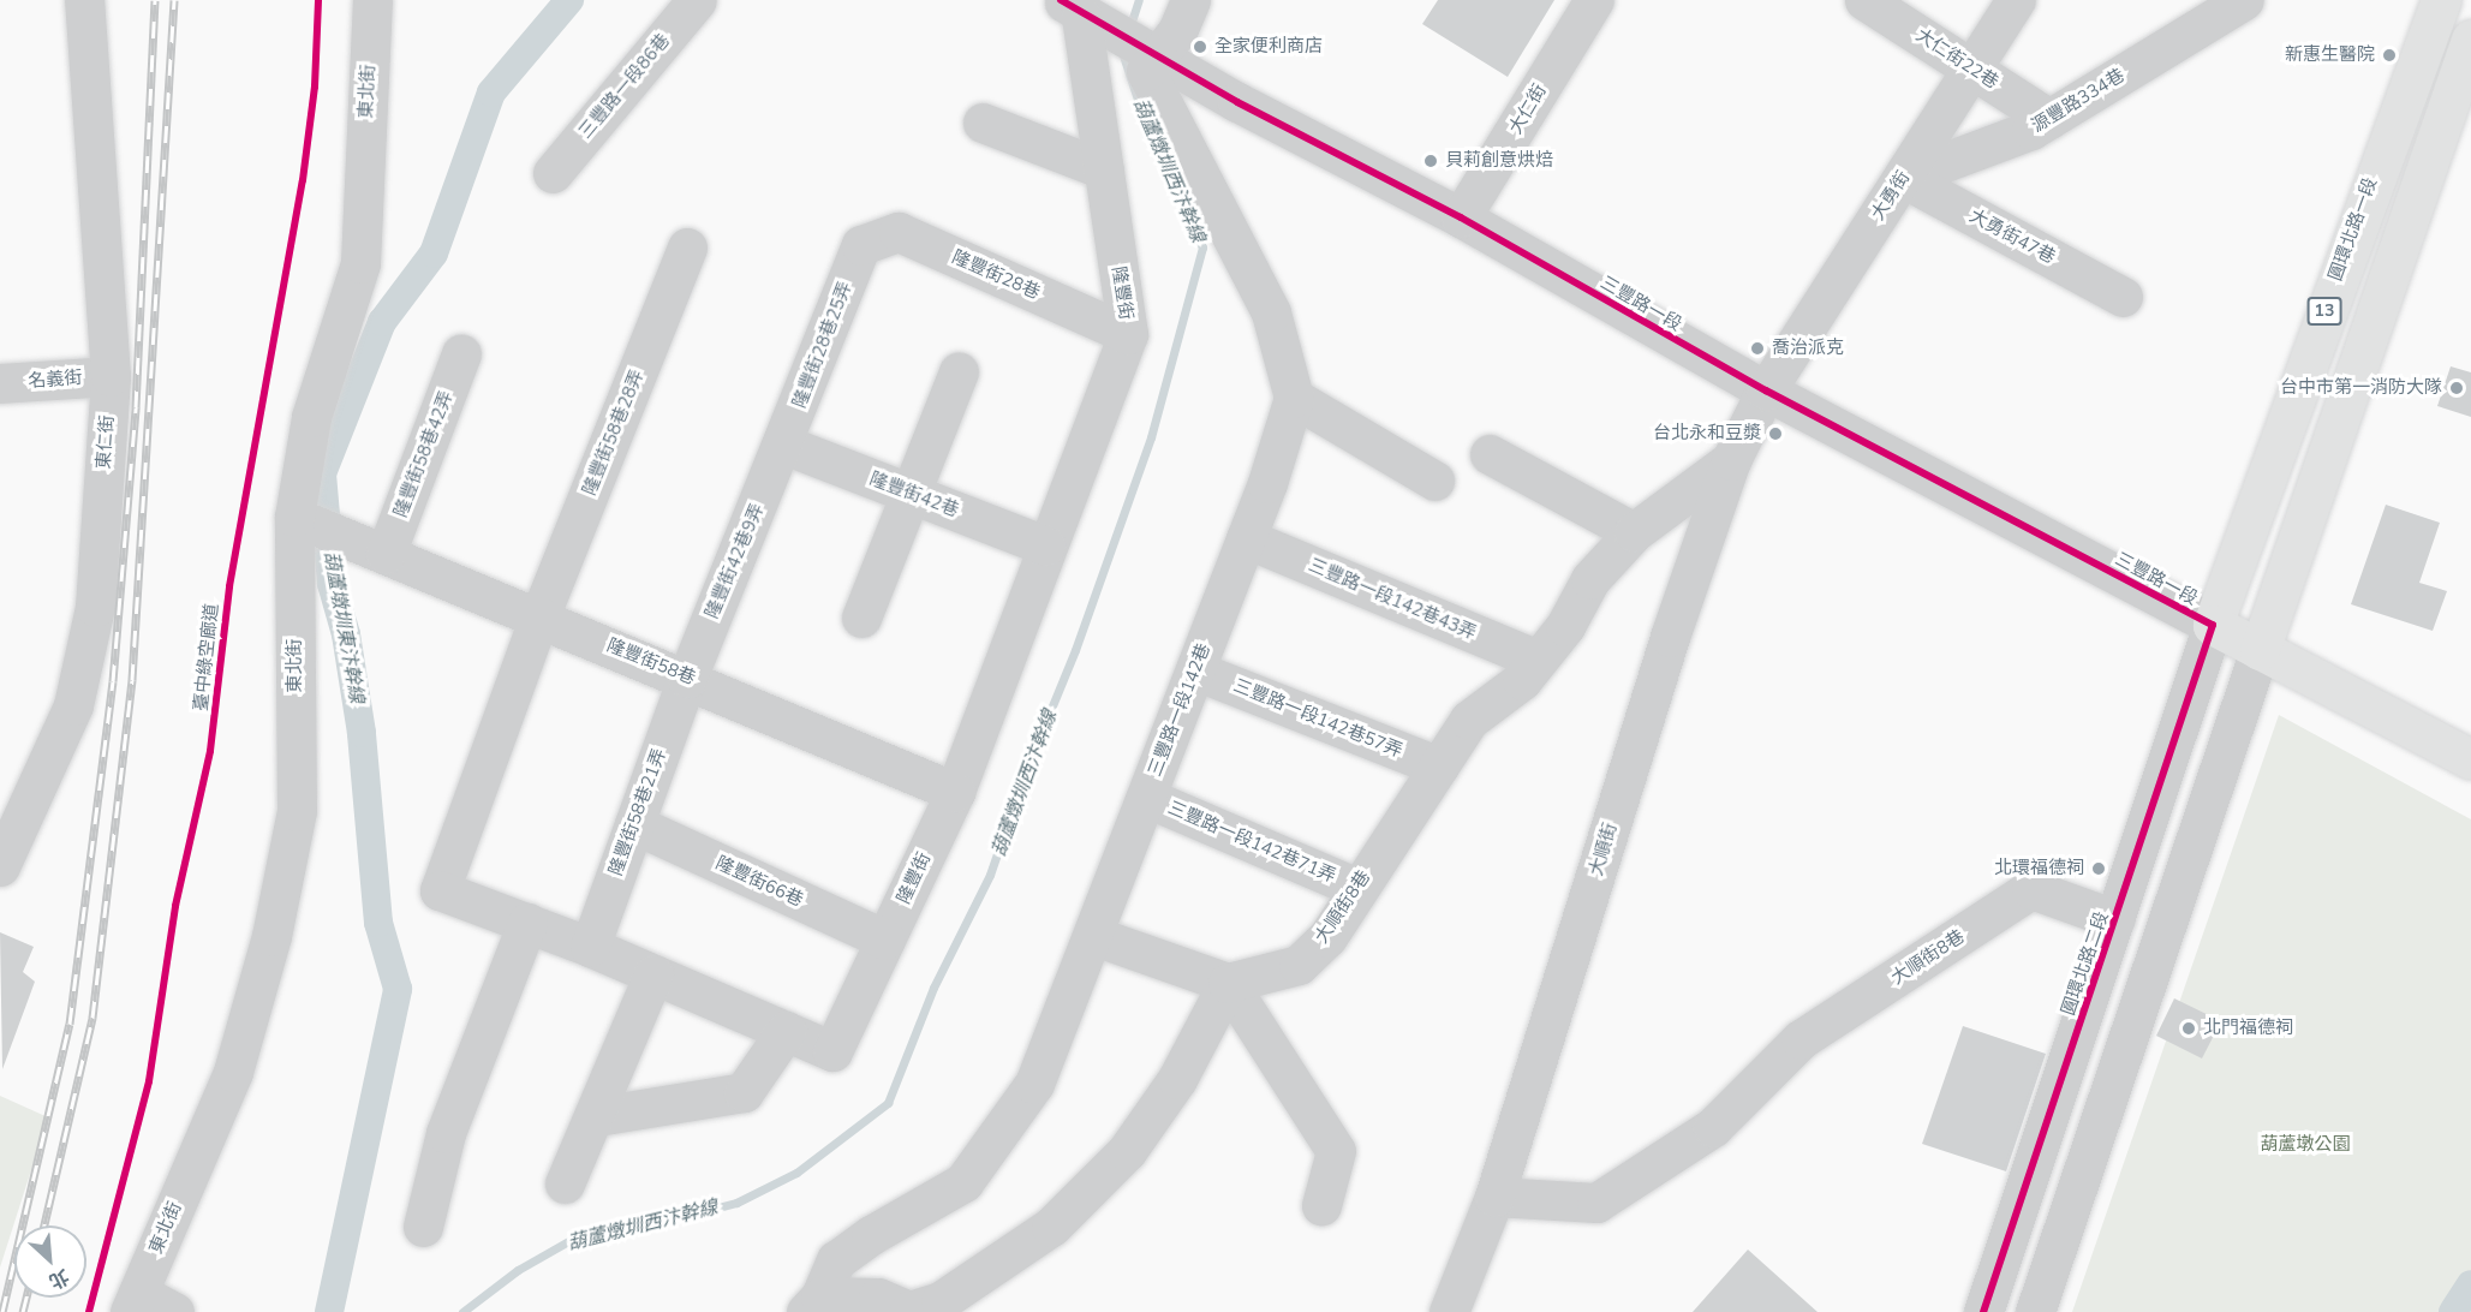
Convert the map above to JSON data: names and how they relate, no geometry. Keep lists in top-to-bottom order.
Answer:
{
  "streets": {
    "main road": ["圓環北路一段", "三豐路一段", "13"],
    "street": [
      "大仁街22巷",
      "三豐路一段86巷",
      "東北街",
      "源豐路334巷",
      "大仁街",
      "大勇街",
      "大勇街47巷",
      "隆豐街28巷",
      "隆豐街",
      "隆豐街28巷25弄",
      "名義街",
      "隆豐街58巷28弄",
      "東仁街",
      "隆豐街58巷42弄",
      "隆豐街42巷",
      "隆豐街42巷9弄",
      "三豐路一段142巷43弄",
      "隆豐街58巷",
      "三豐路一段142巷",
      "三豐路一段142巷57弄",
      "隆豐街58巷21弄",
      "三豐路一段142巷71弄",
      "大順街",
      "隆豐街66巷",
      "大順街8巷",
      "圓環北路二段"
    ],
    "cycle path": ["臺中綠空廊道"]
  },
  "crossings": [
    ["大仁街22巷", "源豐路334巷"],
    ["大仁街22巷", "大勇街"],
    ["東北街", "隆豐街58巷"],
    ["源豐路334巷", "大勇街"],
    ["源豐路334巷", "大勇街47巷"],
    ["大仁街", "三豐路一段"],
    ["大勇街", "大勇街47巷"],
    ["大勇街", "三豐路一段"],
    ["大勇街", "大順街"],
    ["圓環北路一段", "三豐路一段"],
    ["圓環北路一段", "圓環北路二段"],
    ["隆豐街28巷", "隆豐街"],
    ["隆豐街28巷", "隆豐街28巷25弄"],
    ["隆豐街", "三豐路一段"],
    ["隆豐街", "隆豐街58巷28弄"],
    ["隆豐街", "隆豐街42巷"],
    ["隆豐街", "隆豐街58巷"],
    ["隆豐街", "隆豐街58巷21弄"],
    ["隆豐街", "隆豐街66巷"],
    ["三豐路一段", "大順街"],
    ["三豐路一段", "圓環北路二段"],
    ["隆豐街28巷25弄", "隆豐街42巷"],
    ["隆豐街28巷25弄", "隆豐街42巷9弄"],
    ["名義街", "東仁街"],
    ["隆豐街58巷28弄", "隆豐街58巷"],
    ["隆豐街58巷42弄", "隆豐街58巷"],
    ["隆豐街42巷", "隆豐街42巷9弄"],
    ["隆豐街42巷9弄", "隆豐街58巷"],
    ["隆豐街42巷9弄", "隆豐街58巷21弄"],
    ["三豐路一段142巷43弄", "三豐路一段142巷"],
    ["三豐路一段142巷43弄", "大順街8巷"],
    ["隆豐街58巷", "隆豐街58巷21弄"],
    ["三豐路一段142巷", "三豐路一段142巷57弄"],
    ["三豐路一段142巷", "三豐路一段142巷71弄"],
    ["三豐路一段142巷57弄", "大順街8巷"],
    ["隆豐街58巷21弄", "隆豐街66巷"],
    ["三豐路一段142巷71弄", "大順街8巷"],
    ["大順街", "大順街8巷"],
    ["大順街8巷", "圓環北路二段"]
  ],
  "water": ["葫蘆燉圳西汴幹線", "葫蘆墩圳東汴幹線"],
  "parks": ["葫蘆墩公園"],
  "places": [
    "全家便利商店",
    "新惠生醫院",
    "貝莉創意烘焙",
    "喬治派克",
    "台中市第一消防大隊",
    "台北永和豆漿",
    "北環福德祠",
    "北門福德祠"
  ],
  "north": "bottom right"
}
